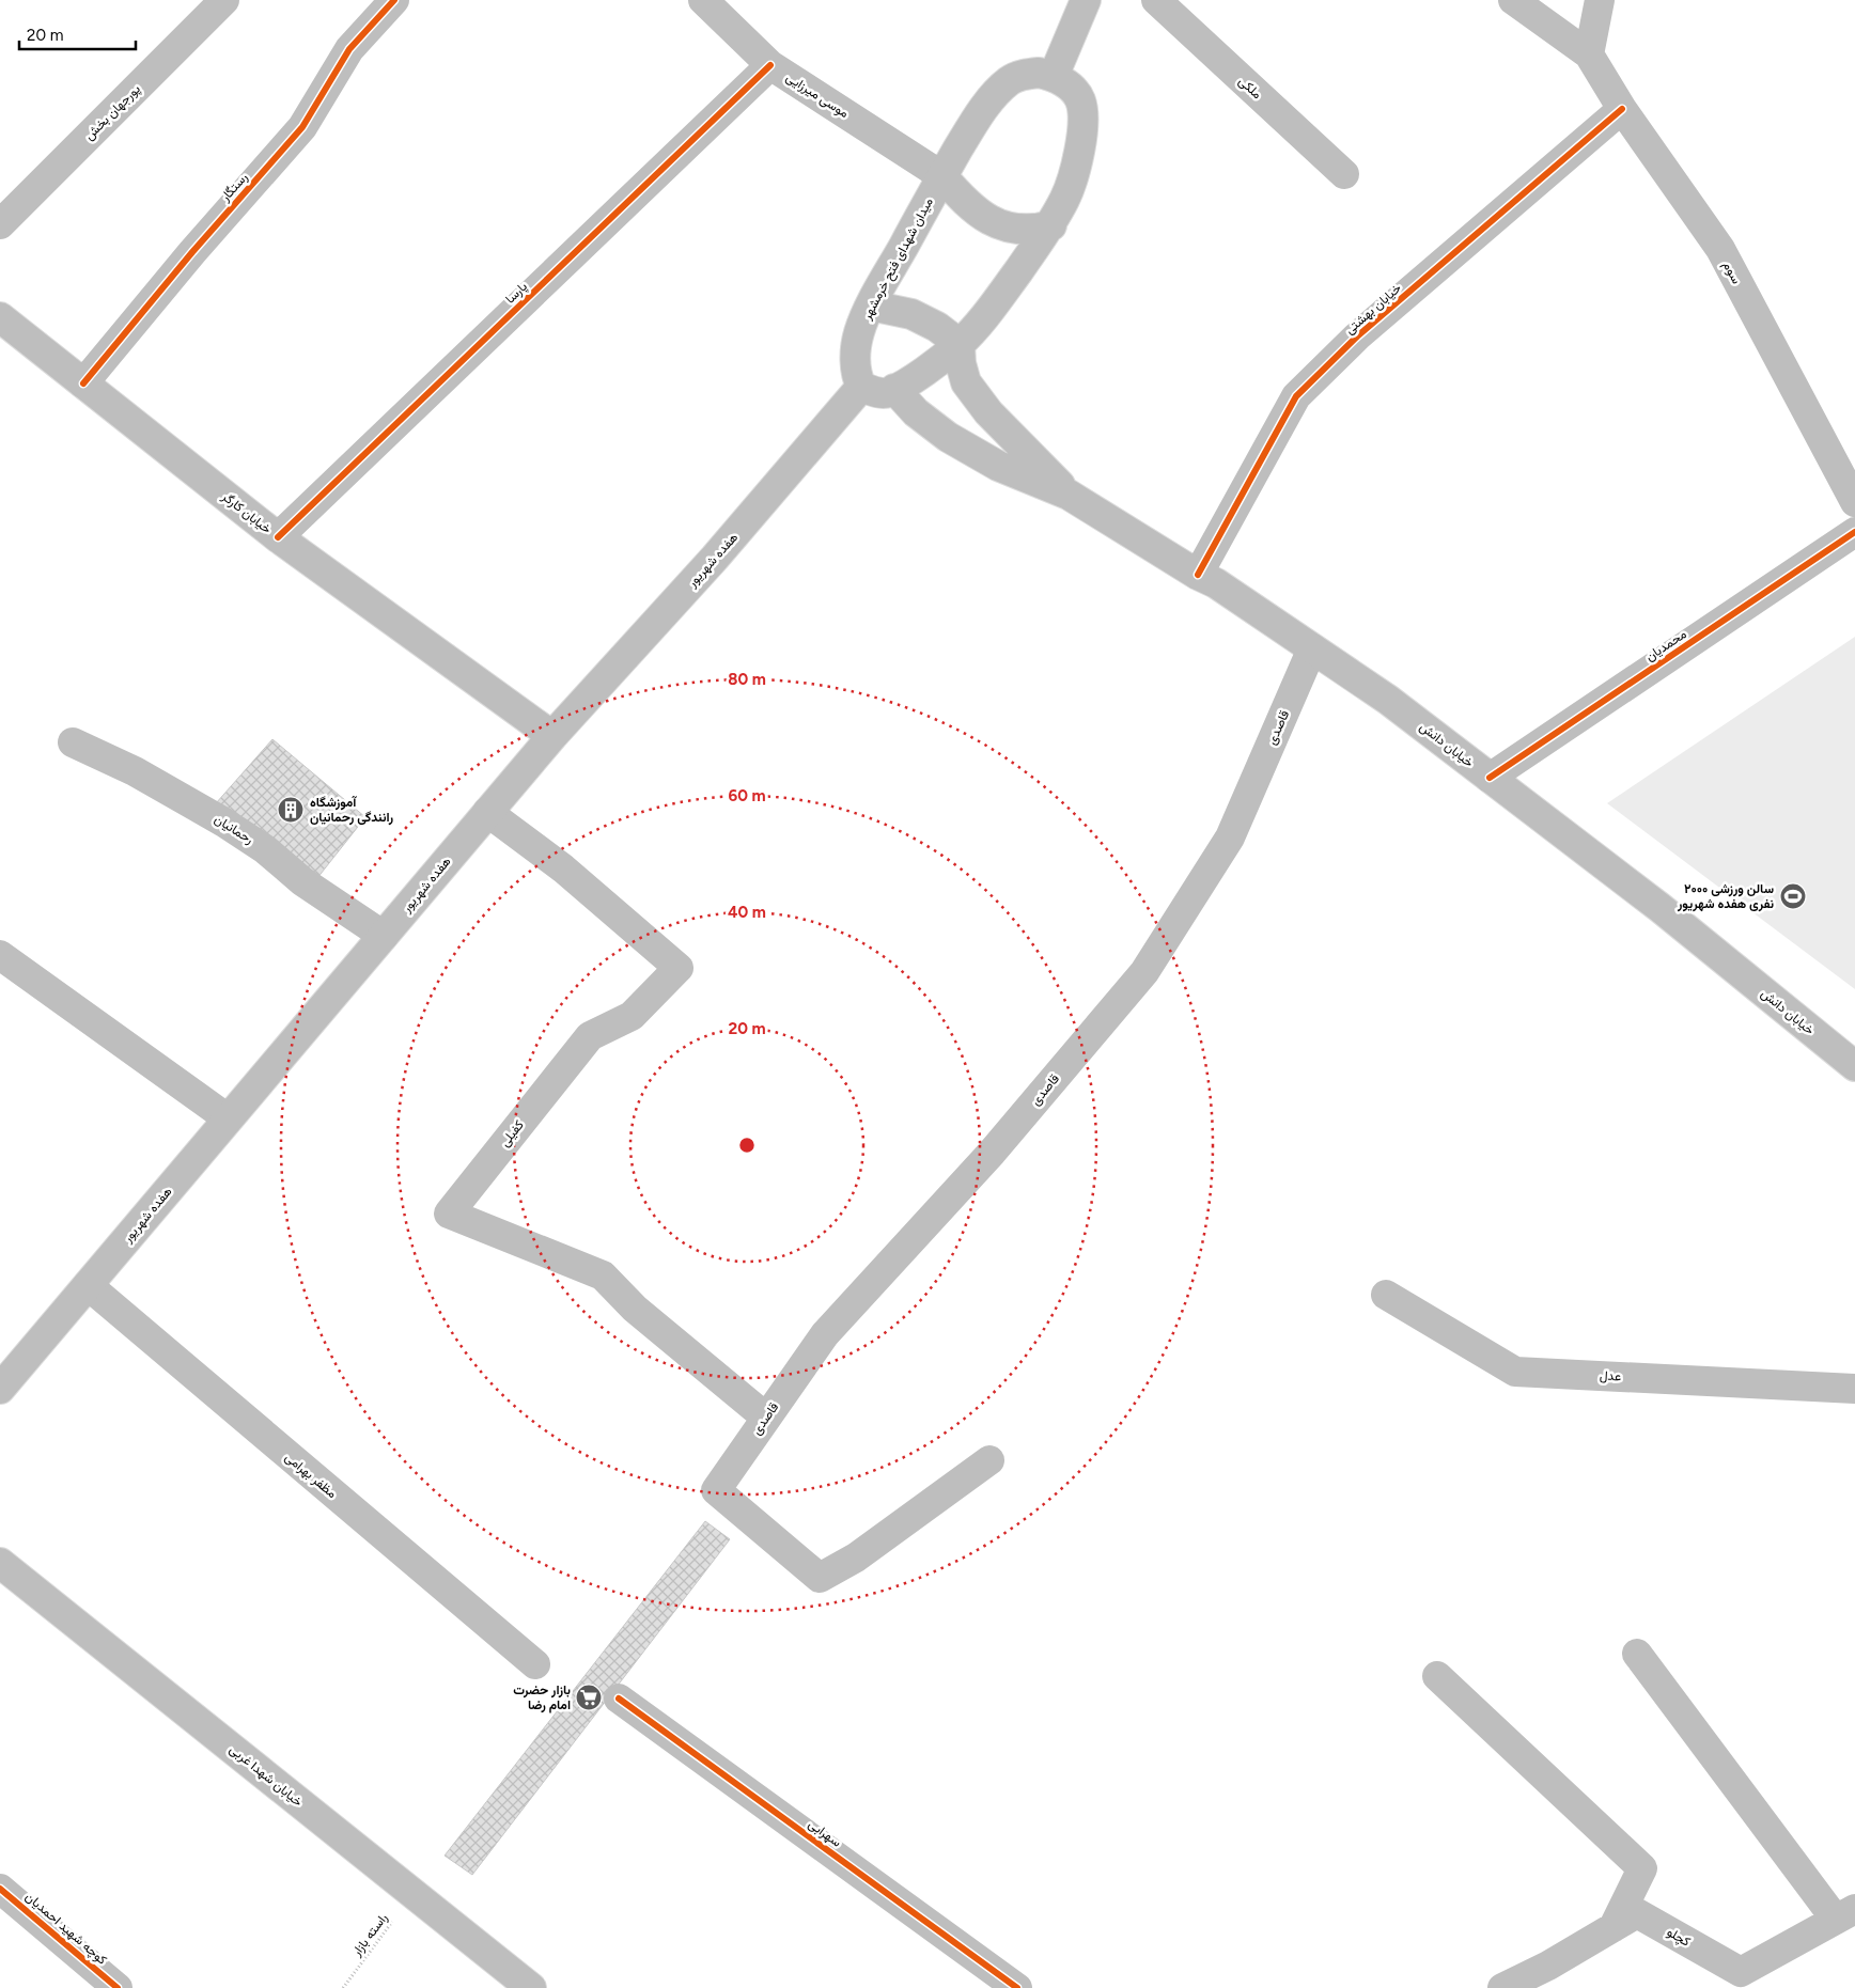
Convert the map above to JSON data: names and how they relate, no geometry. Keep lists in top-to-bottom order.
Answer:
{
  "streets": {
    "main road": [
      "ملکی",
      "موسی میرزایی",
      "پورجهان بخش",
      "رستگار",
      "میدان شهدای فتح خرمشهر",
      "سوم",
      "پارسا",
      "خیابان بهشتی",
      "خیابان کارگر",
      "هفده شهریور",
      "محمدیان",
      "قاصدی",
      "خیابان دانش",
      "رحمانیان",
      "کفیلی",
      "عدل",
      "مظفر بهرامی",
      "خیابان شهدا غربی",
      "سهرابی",
      "کوچه شهید احمدیان",
      "کچلو"
    ],
    "path": ["راسته بازار"]
  },
  "crossings": [
    ["موسی میرزایی", "میدان شهدای فتح خرمشهر"],
    ["موسی میرزایی", "پارسا"],
    ["رستگار", "خیابان کارگر"],
    ["میدان شهدای فتح خرمشهر", "هفده شهریور"],
    ["سوم", "خیابان بهشتی"],
    ["پارسا", "خیابان کارگر"],
    ["خیابان بهشتی", "خیابان دانش"],
    ["خیابان کارگر", "هفده شهریور"],
    ["هفده شهریور", "رحمانیان"],
    ["هفده شهریور", "کفیلی"],
    ["هفده شهریور", "مظفر بهرامی"],
    ["محمدیان", "خیابان دانش"],
    ["قاصدی", "خیابان دانش"],
    ["قاصدی", "کفیلی"],
    ["خیابان شهدا غربی", "راسته بازار"]
  ],
  "places": {
    "building": ["آموزشگاه رانندگی رحمانیان"],
    "sports": ["سالن ورزشی ۲۰۰۰ نفری هفده شهریور"],
    "supermarket": ["بازار حضرت امام رضا"]
  },
  "scale_bar": "20 m",
  "rings": [
    "80 m",
    "60 m",
    "40 m",
    "20 m"
  ]
}
